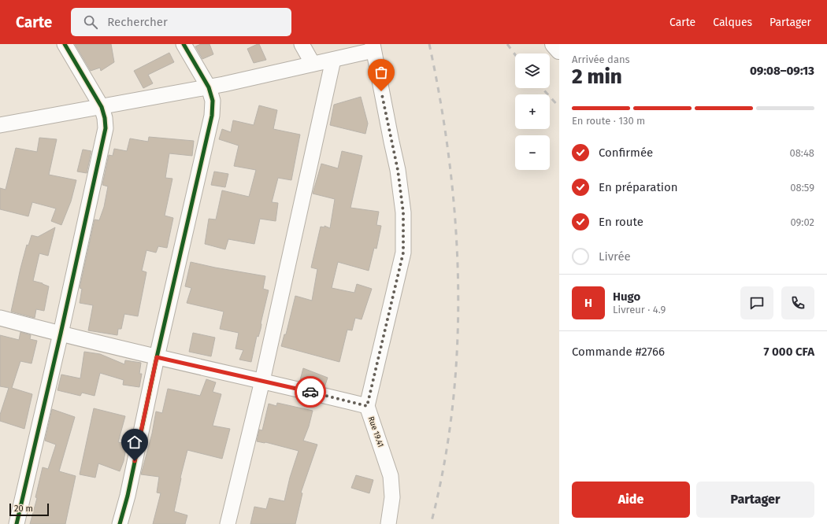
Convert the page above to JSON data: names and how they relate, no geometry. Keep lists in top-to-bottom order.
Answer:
{
  "streets": {
    "street": ["Rue 19.41"]
  },
  "scale_bar": "20 m",
  "page": {
    "header": "Carte",
    "search": "Rechercher",
    "nav": ["Carte", "Calques", "Partager"],
    "heading": ["2 min", "Arrivée dans", "09:08–09:13"],
    "panel": [
      "Hugo",
      "Livreur · 4.9",
      "Commande #2766",
      "7 000 CFA"
    ],
    "map_buttons": ["+", "−"],
    "bar": "En route · 130 m",
    "list": [
      ["Confirmée", "08:48"],
      ["En préparation", "08:59"],
      ["En route", "09:02"],
      "Livrée"
    ],
    "round": "H",
    "buttons": ["Aide", "Partager"],
    "scale": "20 m"
  }
}
